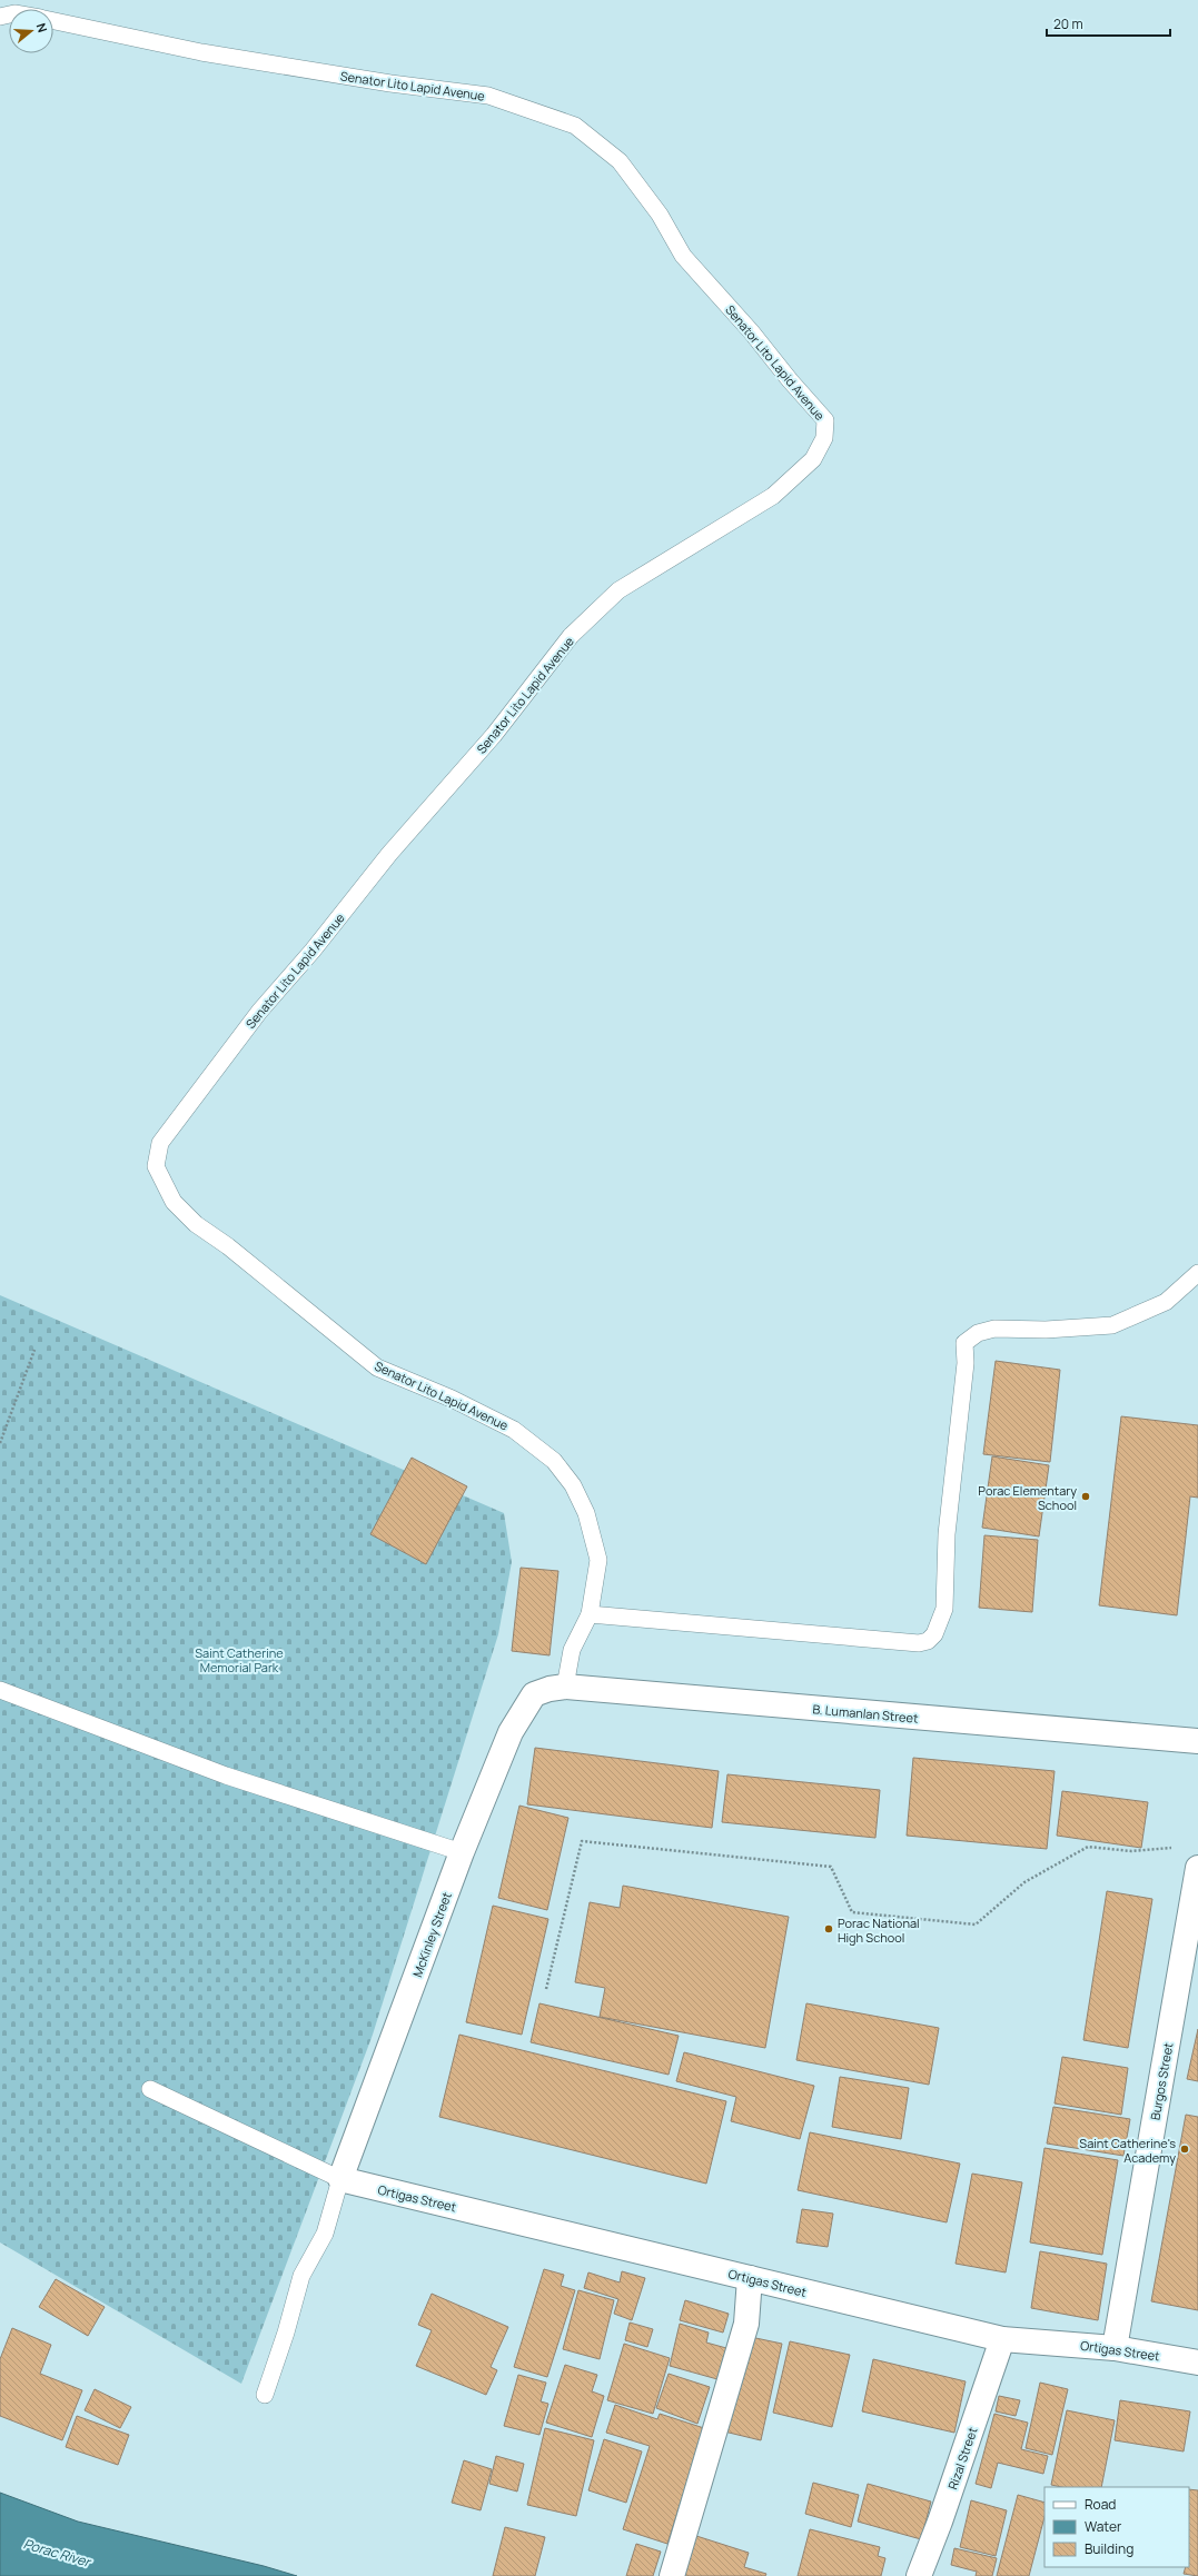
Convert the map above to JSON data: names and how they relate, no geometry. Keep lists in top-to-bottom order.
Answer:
{
  "streets": {
    "street": [
      "B. Lumanlan Street",
      "McKinley Street",
      "Burgos Street",
      "Ortigas Street",
      "Rizal Street"
    ],
    "lane": ["Senator Lito Lapid Avenue"]
  },
  "crossings": [
    ["Senator Lito Lapid Avenue", "B. Lumanlan Street"],
    ["B. Lumanlan Street", "McKinley Street"],
    ["McKinley Street", "Ortigas Street"],
    ["Burgos Street", "Ortigas Street"],
    ["Ortigas Street", "Rizal Street"]
  ],
  "water": ["Porac River"],
  "parks": ["Saint Catherine Memorial Park"],
  "places": ["Porac Elementary School", "Porac National High School", "Saint Catherine's Academy"],
  "legend": ["Road", "Water", "Building"],
  "scale_bar": "20 m",
  "north": "right"
}
